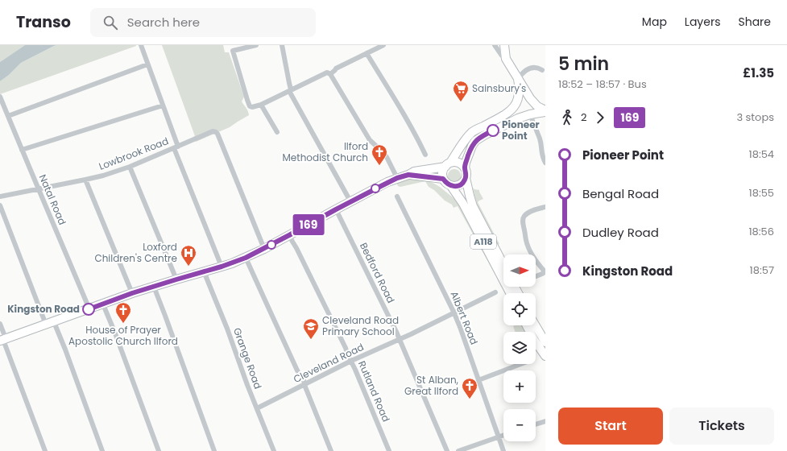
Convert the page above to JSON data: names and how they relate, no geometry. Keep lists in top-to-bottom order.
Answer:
{
  "streets": {
    "main road": ["A118"],
    "street": [
      "Lowbrook Road",
      "Natal Road",
      "Bedford Road",
      "Albert Road",
      "Grange Road",
      "Cleveland Road",
      "Rutland Road"
    ]
  },
  "crossings": [
    ["Lowbrook Road", "Natal Road"],
    ["Bedford Road", "Cleveland Road"],
    ["Albert Road", "Cleveland Road"],
    ["Grange Road", "Cleveland Road"],
    ["Cleveland Road", "Rutland Road"]
  ],
  "places": {
    "supermarket": ["Sainsbury's"],
    "other": ["Pioneer Point", "Kingston Road"],
    "church": ["Ilford Methodist Church", "House of Prayer Apostolic Church Ilford", "St Alban, Great Ilford"],
    "hospital": ["Loxford Children's Centre"],
    "school or university": ["Cleveland Road Primary School"]
  },
  "lines": ["bus line 169"],
  "north": "right",
  "page": {
    "header": "Transo",
    "search": "Search here",
    "nav": ["Map", "Layers", "Share"],
    "on_map": "169",
    "heading": ["5 min", "18:52 – 18:57 · Bus", "£1.35"],
    "legs": ["2", "169", "3 stops"],
    "list": [
      {
        "name": "Pioneer Point",
        "value": "18:54"
      },
      {
        "name": "Bengal Road",
        "value": "18:55"
      },
      {
        "name": "Dudley Road",
        "value": "18:56"
      },
      {
        "name": "Kingston Road",
        "value": "18:57"
      }
    ],
    "map_buttons": ["+", "−"],
    "buttons": ["Start", "Tickets"]
  }
}
